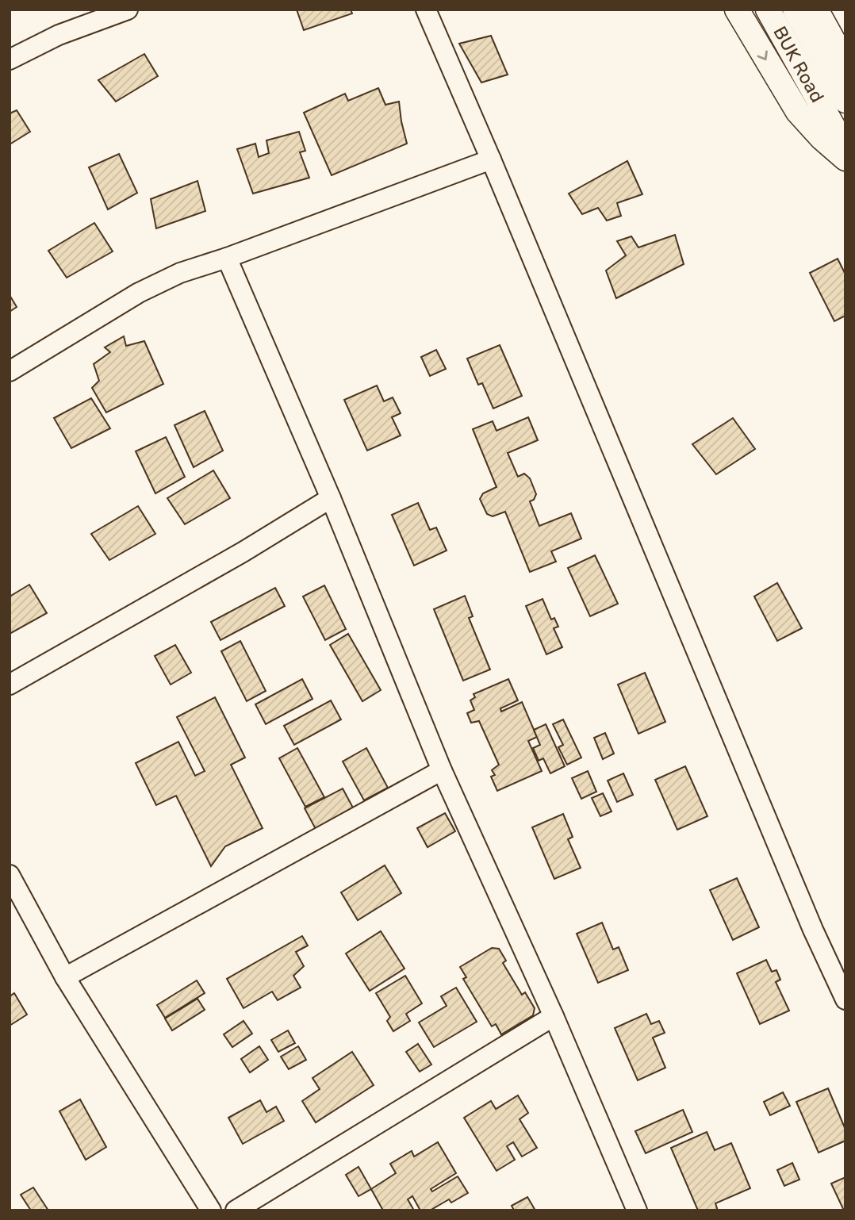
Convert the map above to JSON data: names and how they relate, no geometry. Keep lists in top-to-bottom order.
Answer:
{
  "streets": {
    "main road": ["BUK Road"]
  }
}
